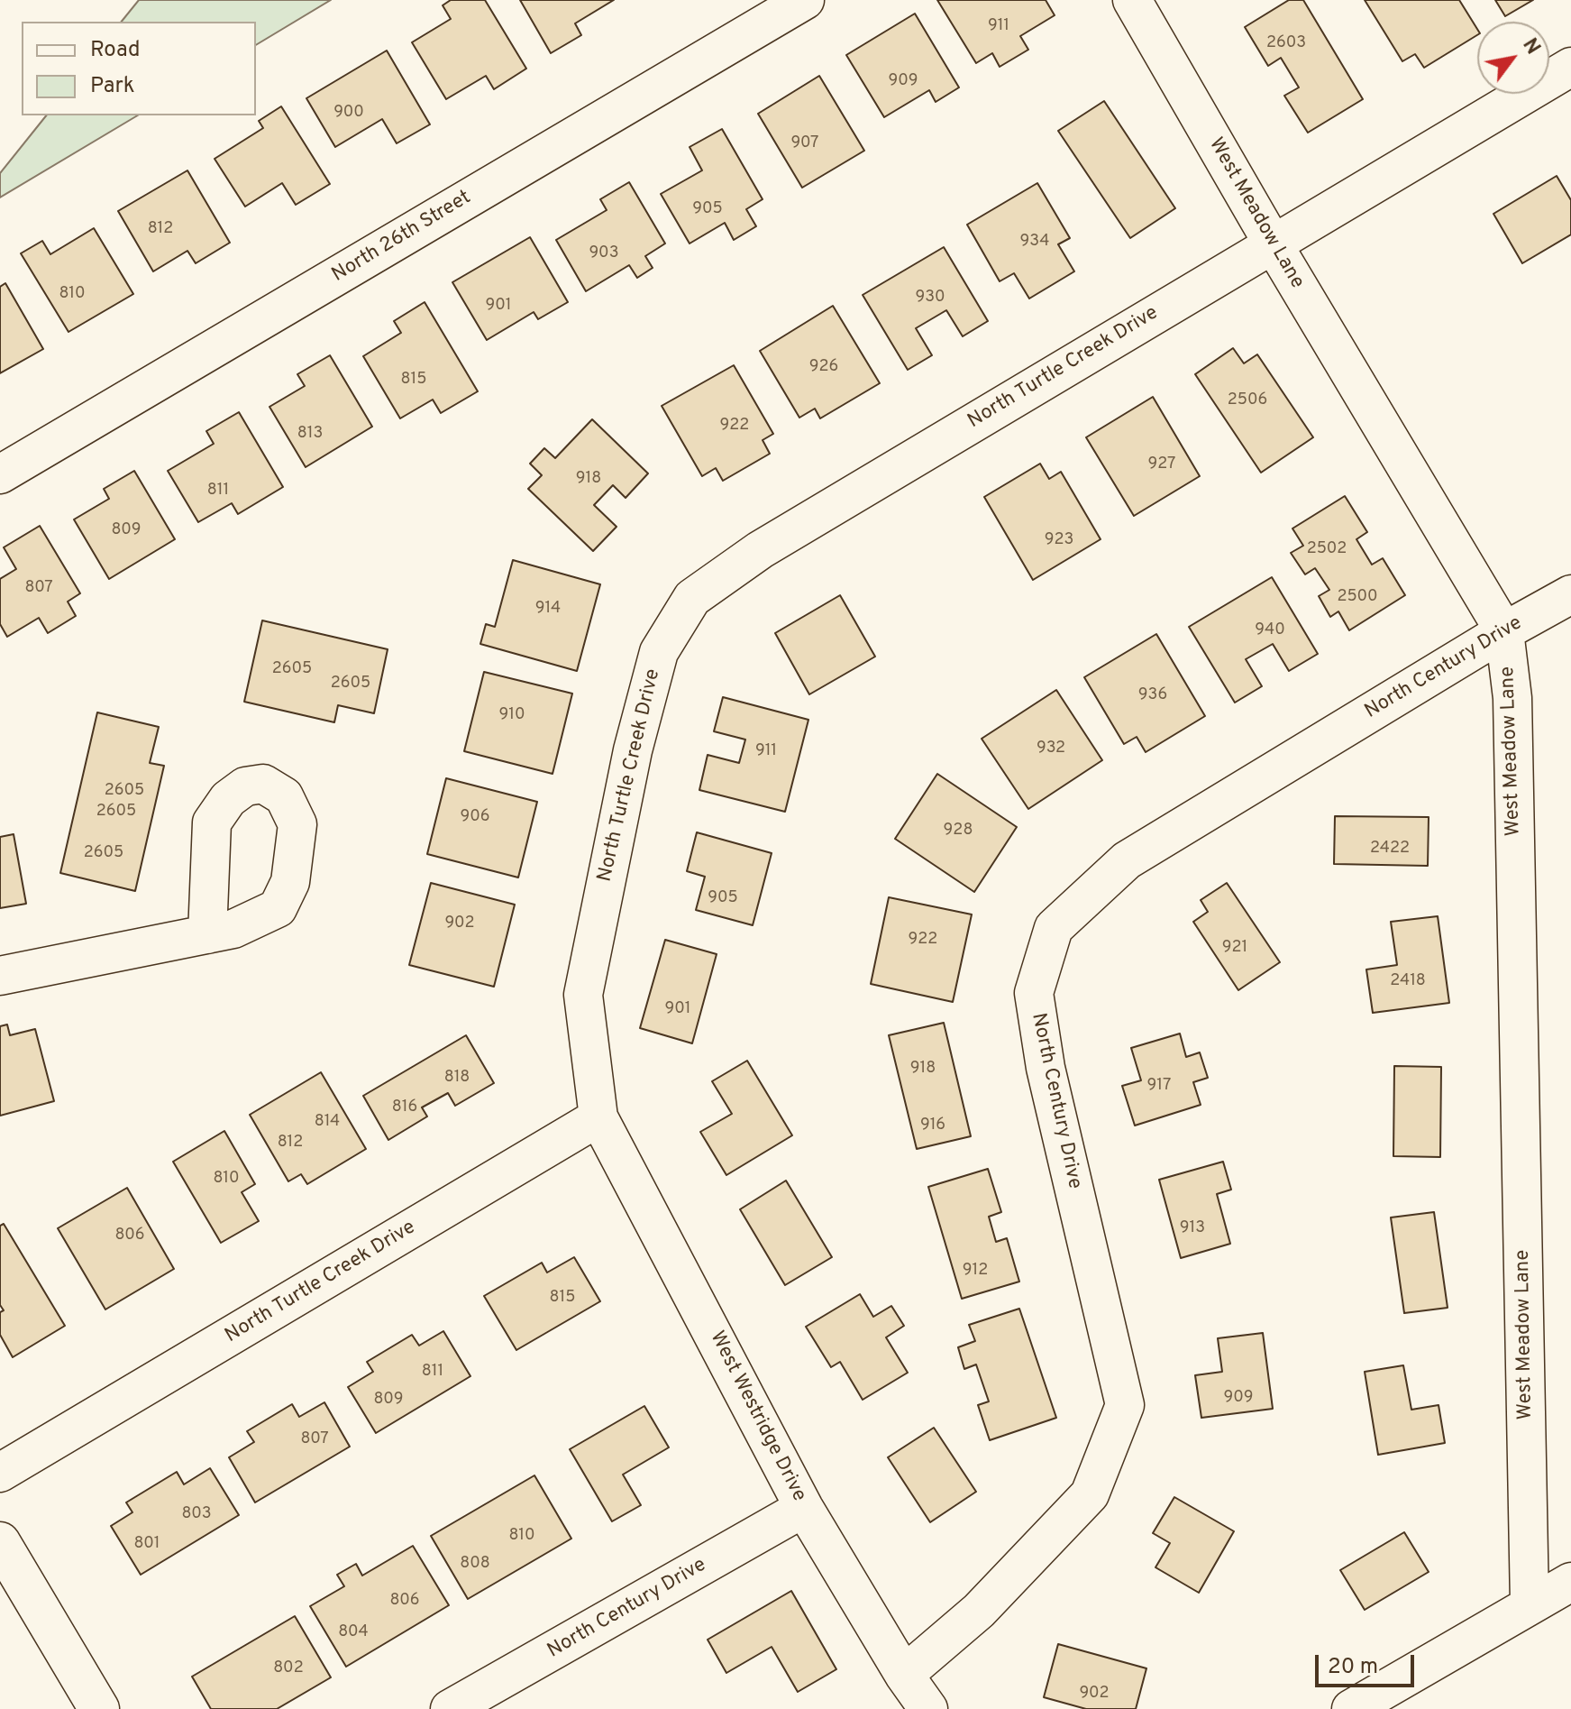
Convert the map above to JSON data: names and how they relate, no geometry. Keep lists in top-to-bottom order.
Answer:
{
  "streets": {
    "street": [
      "West Meadow Lane",
      "North 26th Street",
      "North Turtle Creek Drive",
      "North Century Drive",
      "West Westridge Drive"
    ]
  },
  "crossings": [
    ["West Meadow Lane", "North Turtle Creek Drive"],
    ["West Meadow Lane", "North Century Drive"],
    ["North Turtle Creek Drive", "West Westridge Drive"],
    ["North Century Drive", "West Westridge Drive"]
  ],
  "house_numbers": [
    "911",
    "2603",
    "909",
    "900",
    "907",
    "905",
    "812",
    "934",
    "903",
    "810",
    "930",
    "901",
    "926",
    "815",
    "2506",
    "922",
    "813",
    "927",
    "918",
    "811",
    "809",
    "923",
    "2502",
    "807",
    "2500",
    "914",
    "940",
    "2605",
    "2605",
    "936",
    "910",
    "932",
    "911",
    "2605",
    "2605",
    "906",
    "928",
    "2422",
    "2605",
    "905",
    "902",
    "922",
    "921",
    "2418",
    "901",
    "918",
    "818",
    "917",
    "816",
    "814",
    "916",
    "812",
    "810",
    "913",
    "806",
    "912",
    "815",
    "811",
    "909",
    "809",
    "807",
    "803",
    "810",
    "801",
    "808",
    "806",
    "804",
    "802",
    "902"
  ],
  "legend": ["Road", "Park"],
  "scale_bar": "20 m",
  "north": "top right"
}
